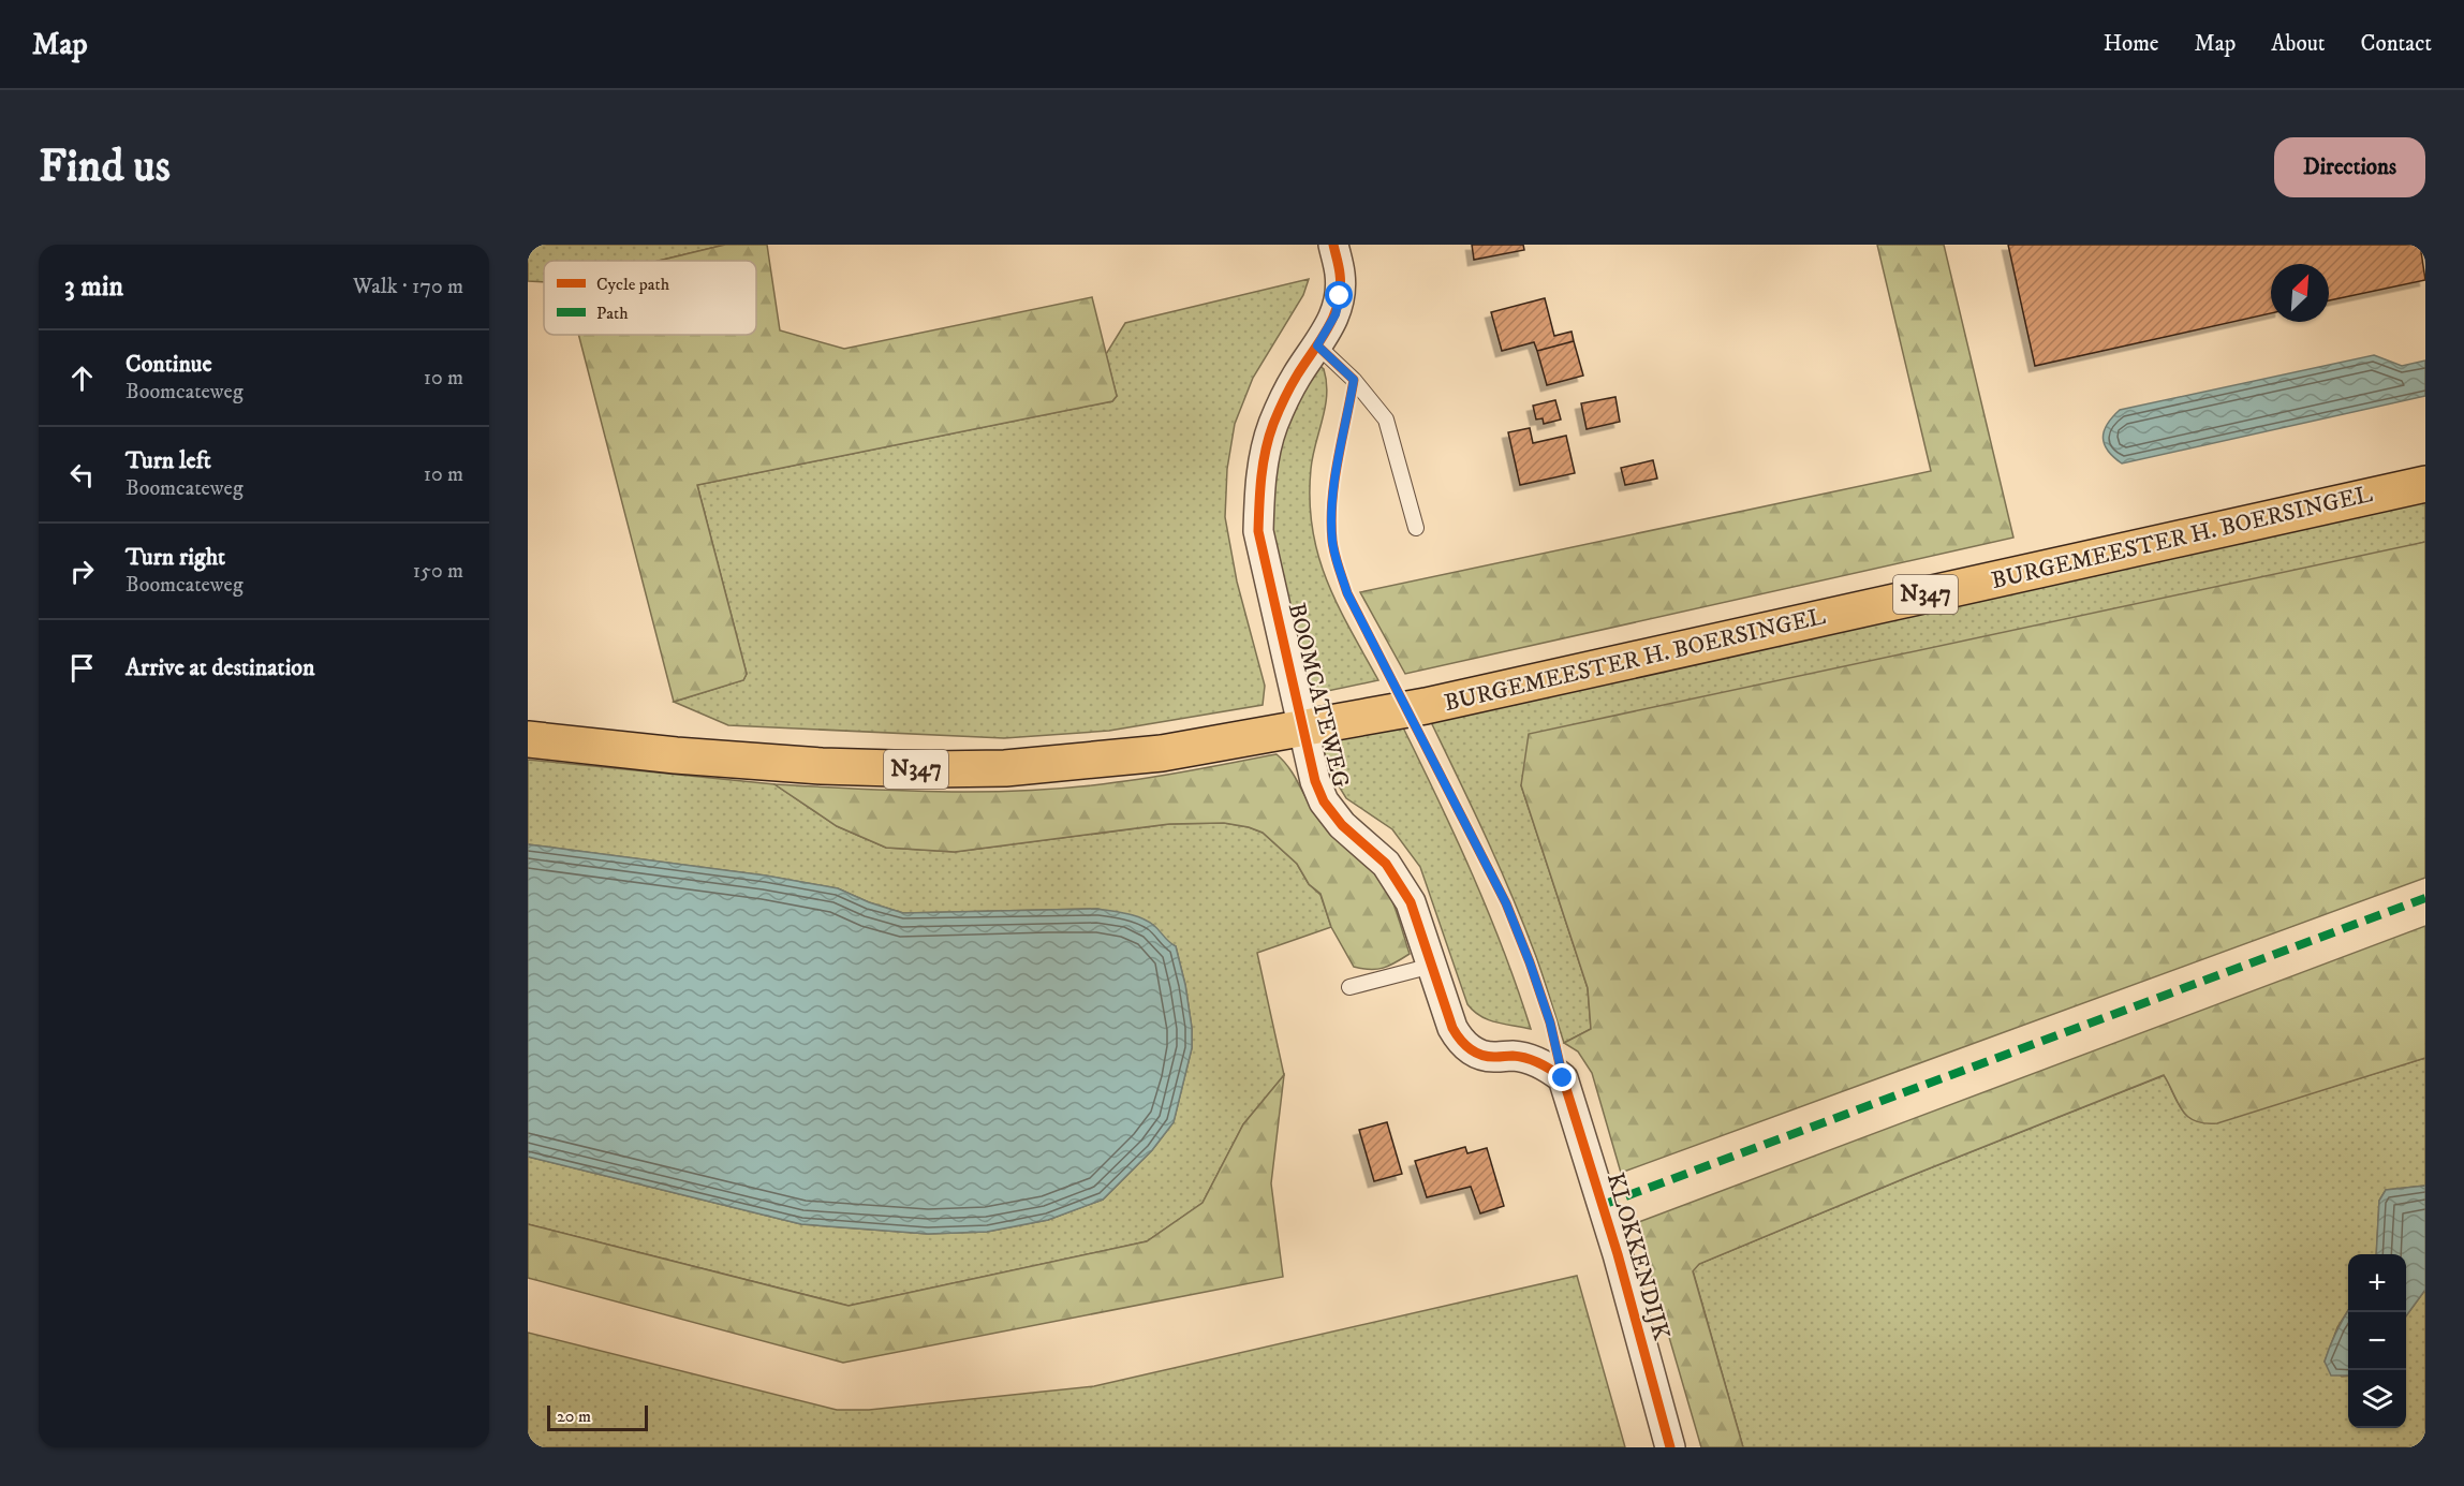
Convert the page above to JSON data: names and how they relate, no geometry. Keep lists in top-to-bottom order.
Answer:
{
  "streets": {
    "main road": ["BURGEMEESTER H. BOERSINGEL", "N347"],
    "street": ["BOOMCATEWEG", "KLOKKENDIJK"]
  },
  "crossings": [
    ["BURGEMEESTER H. BOERSINGEL", "BOOMCATEWEG"],
    ["BOOMCATEWEG", "KLOKKENDIJK"]
  ],
  "legend": ["Cycle path", "Path"],
  "scale_bar": "20 m",
  "north": "top right",
  "page": {
    "header": "Map",
    "nav": [
      "Home",
      "Map",
      "About",
      "Contact"
    ],
    "buttons": "Directions",
    "title": "Find us",
    "heading": ["3 min", "Walk · 170 m"],
    "list": [
      ["Continue", "Boomcateweg", "10 m"],
      ["Turn left", "Boomcateweg", "10 m"],
      ["Turn right", "Boomcateweg", "150 m"],
      "Arrive at destination"
    ],
    "map_buttons": ["+", "−"],
    "scale": "20 m"
  }
}
